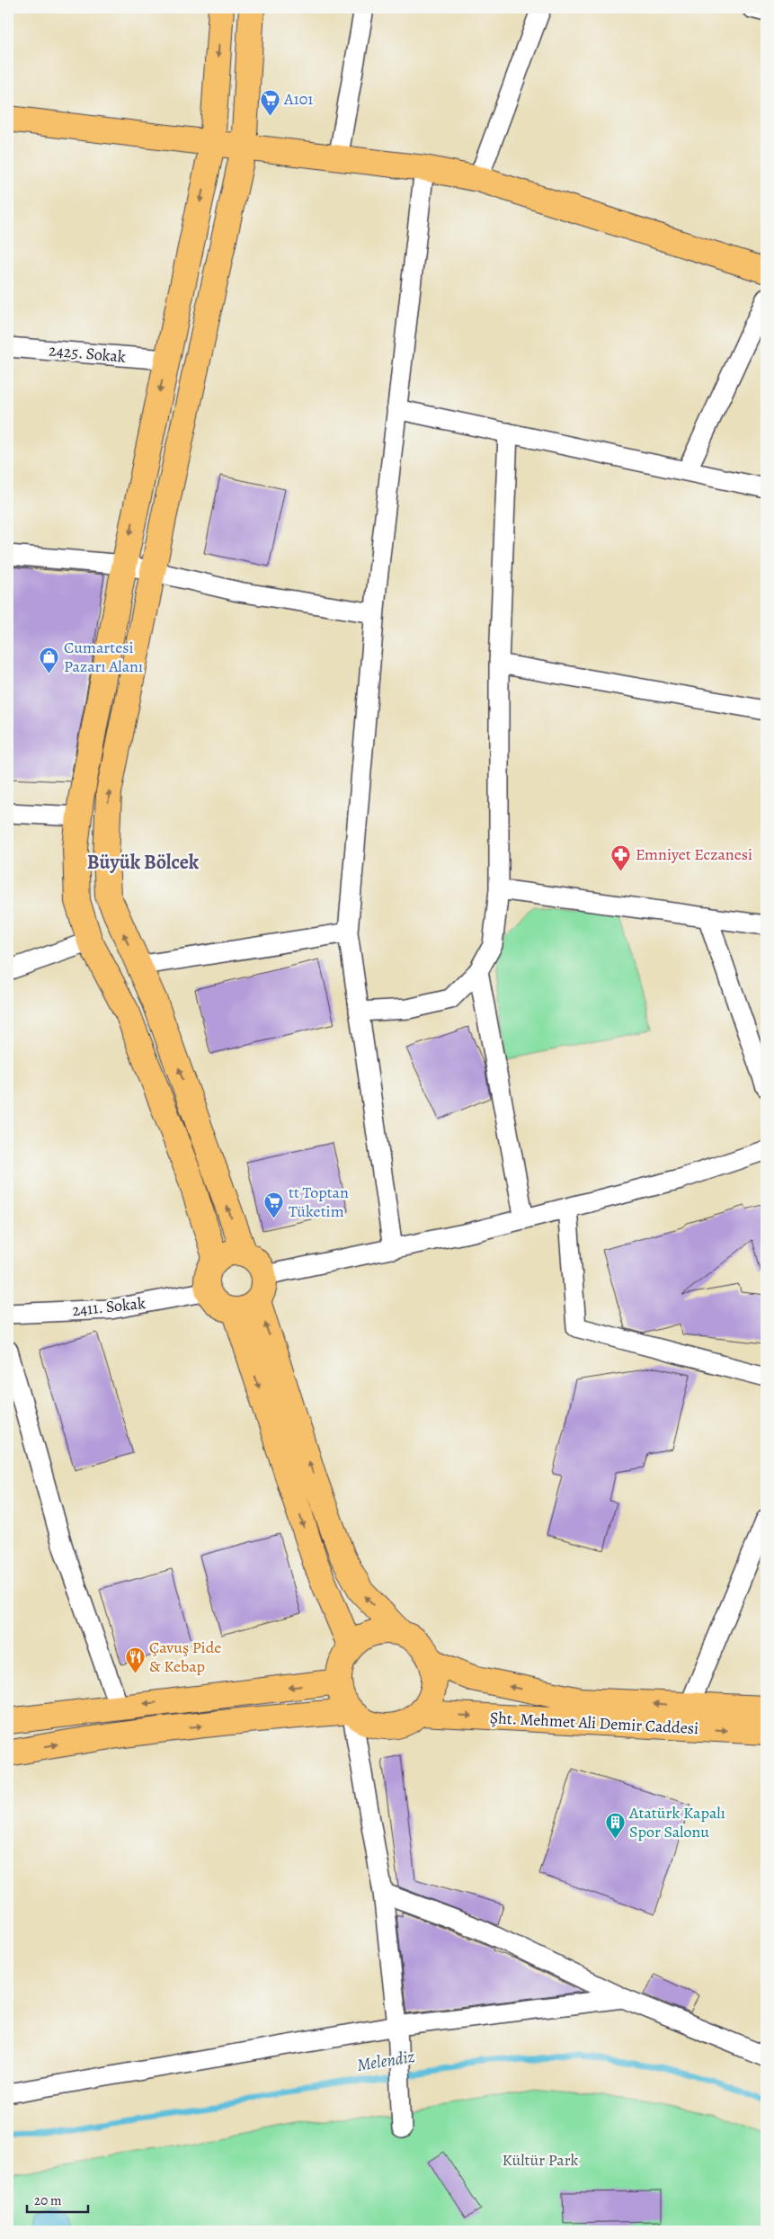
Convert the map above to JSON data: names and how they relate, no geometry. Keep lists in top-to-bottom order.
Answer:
{
  "streets": {
    "main road": ["Şht. Mehmet Ali Demir Caddesi"],
    "street": ["2425. Sokak", "2411. Sokak"]
  },
  "districts": ["Büyük Bölcek"],
  "water": ["Melendiz"],
  "parks": ["Kültür Park"],
  "places": {
    "supermarket": ["A101", "tt Toptan Tüketim"],
    "shop": ["Cumartesi Pazarı Alanı"],
    "pharmacy": ["Emniyet Eczanesi"],
    "restaurant": ["Çavuş Pide & Kebap"],
    "building": ["Atatürk Kapalı Spor Salonu"]
  },
  "scale_bar": "20 m"
}
